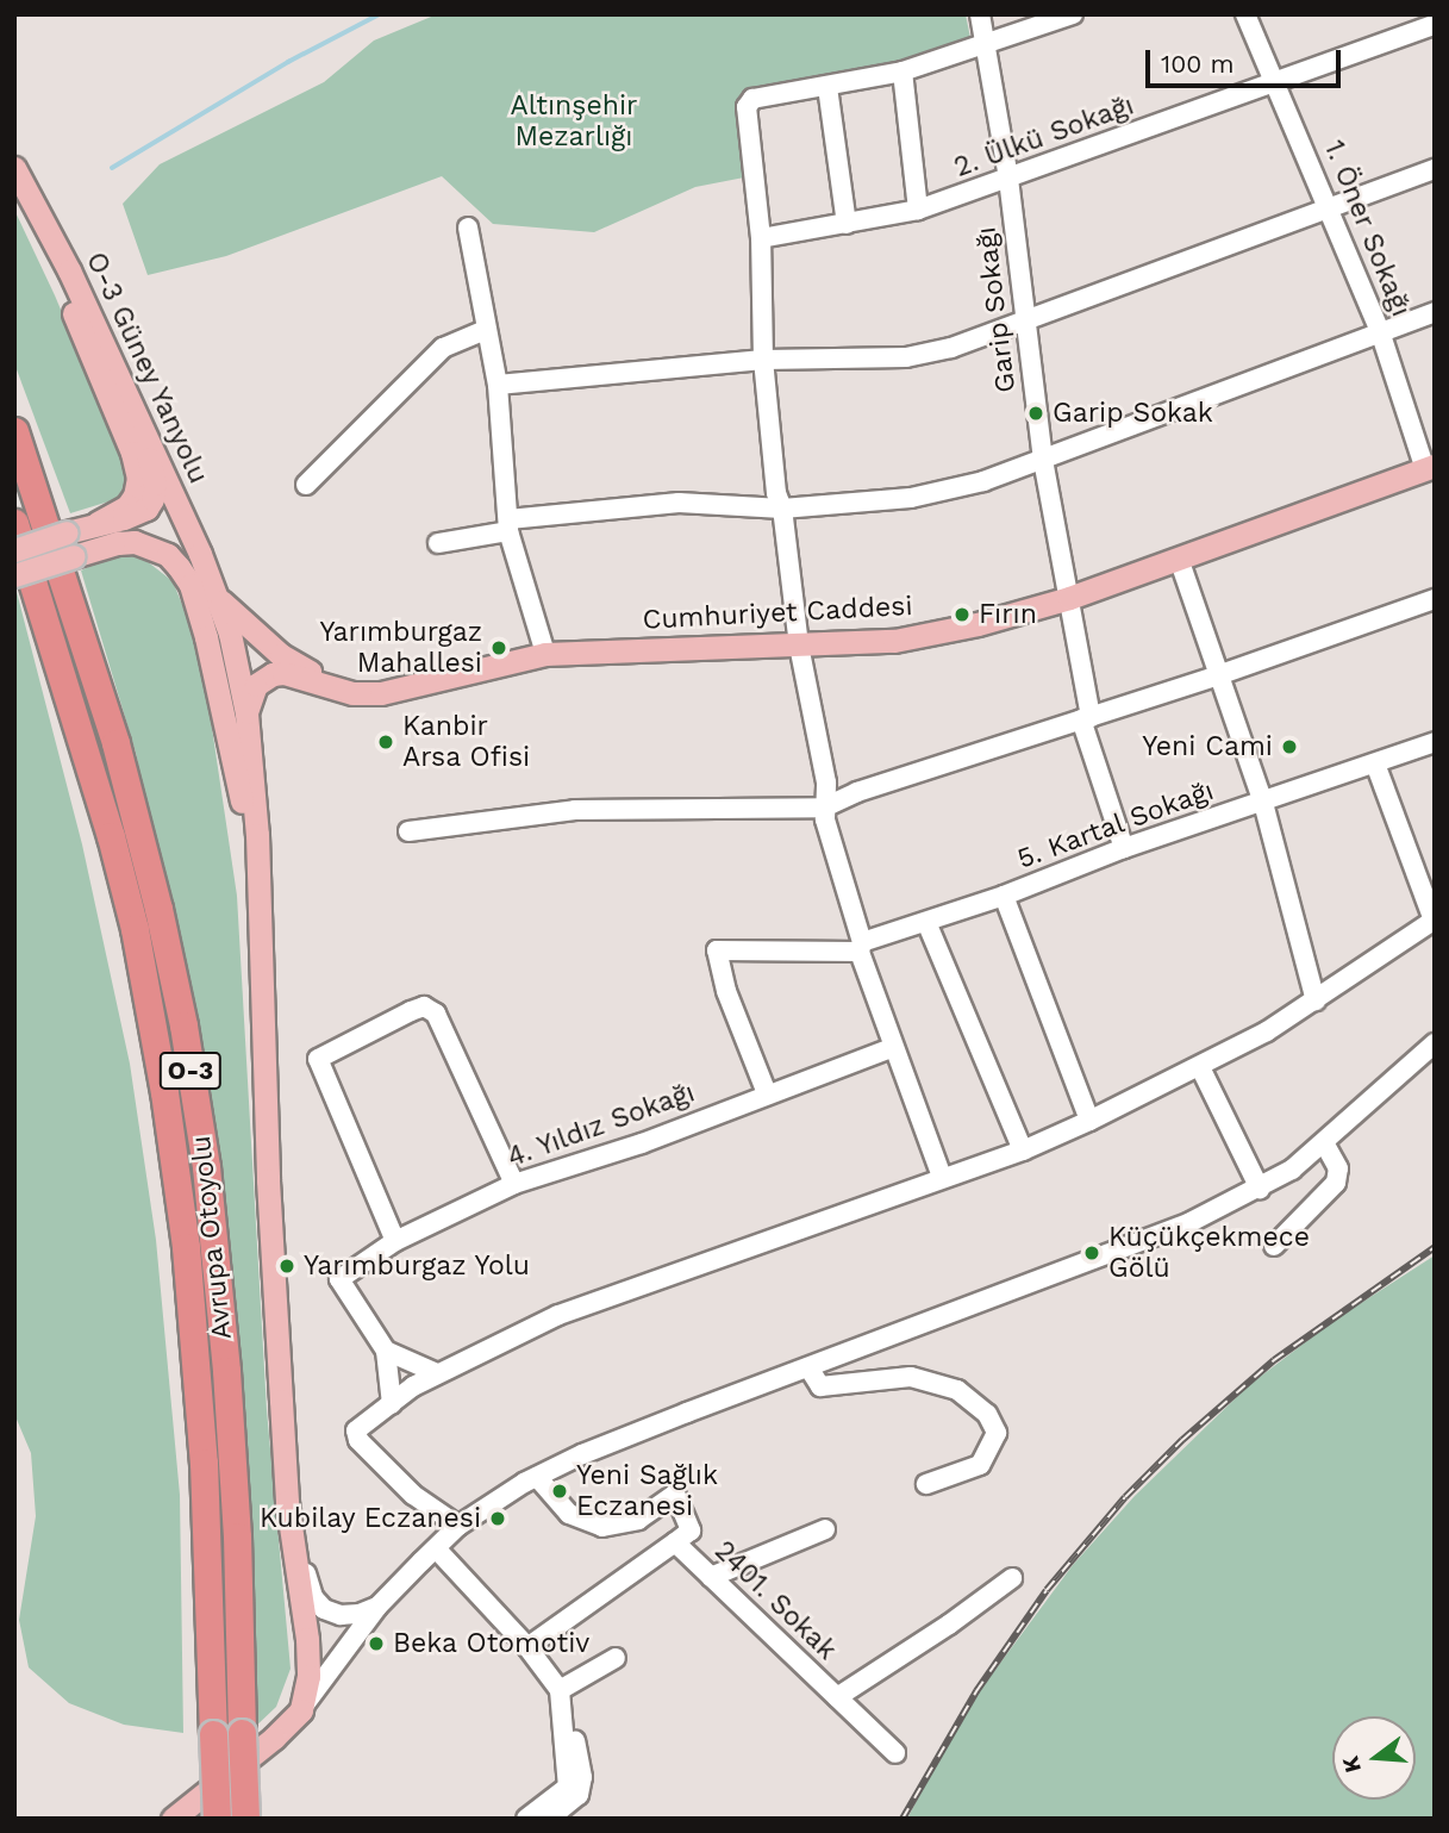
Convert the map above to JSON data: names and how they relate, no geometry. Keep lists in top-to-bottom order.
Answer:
{
  "streets": {
    "highway": ["O-3", "Avrupa Otoyolu"],
    "main road": ["O-3 Güney Yanyolu", "Cumhuriyet Caddesi"],
    "street": [
      "2. Ülkü Sokağı",
      "1. Öner Sokağı",
      "Garip Sokağı",
      "5. Kartal Sokağı",
      "4. Yıldız Sokağı",
      "2401. Sokak"
    ]
  },
  "crossings": [
    ["2. Ülkü Sokağı", "1. Öner Sokağı"],
    ["2. Ülkü Sokağı", "Garip Sokağı"],
    ["1. Öner Sokağı", "Cumhuriyet Caddesi"],
    ["Garip Sokağı", "Cumhuriyet Caddesi"],
    ["Garip Sokağı", "5. Kartal Sokağı"],
    ["O-3 Güney Yanyolu", "Cumhuriyet Caddesi"],
    ["5. Kartal Sokağı", "4. Yıldız Sokağı"]
  ],
  "parks": ["Altınşehir Mezarlığı"],
  "places": [
    "Garip Sokak",
    "Fırın",
    "Yarımburgaz Mahallesi",
    "Kanbir Arsa Ofisi",
    "Yeni Cami",
    "Küçükçekmece Gölü",
    "Yarımburgaz Yolu",
    "Yeni Sağlık Eczanesi",
    "Kubilay Eczanesi",
    "Beka Otomotiv"
  ],
  "scale_bar": "100 m",
  "north": "left"
}
